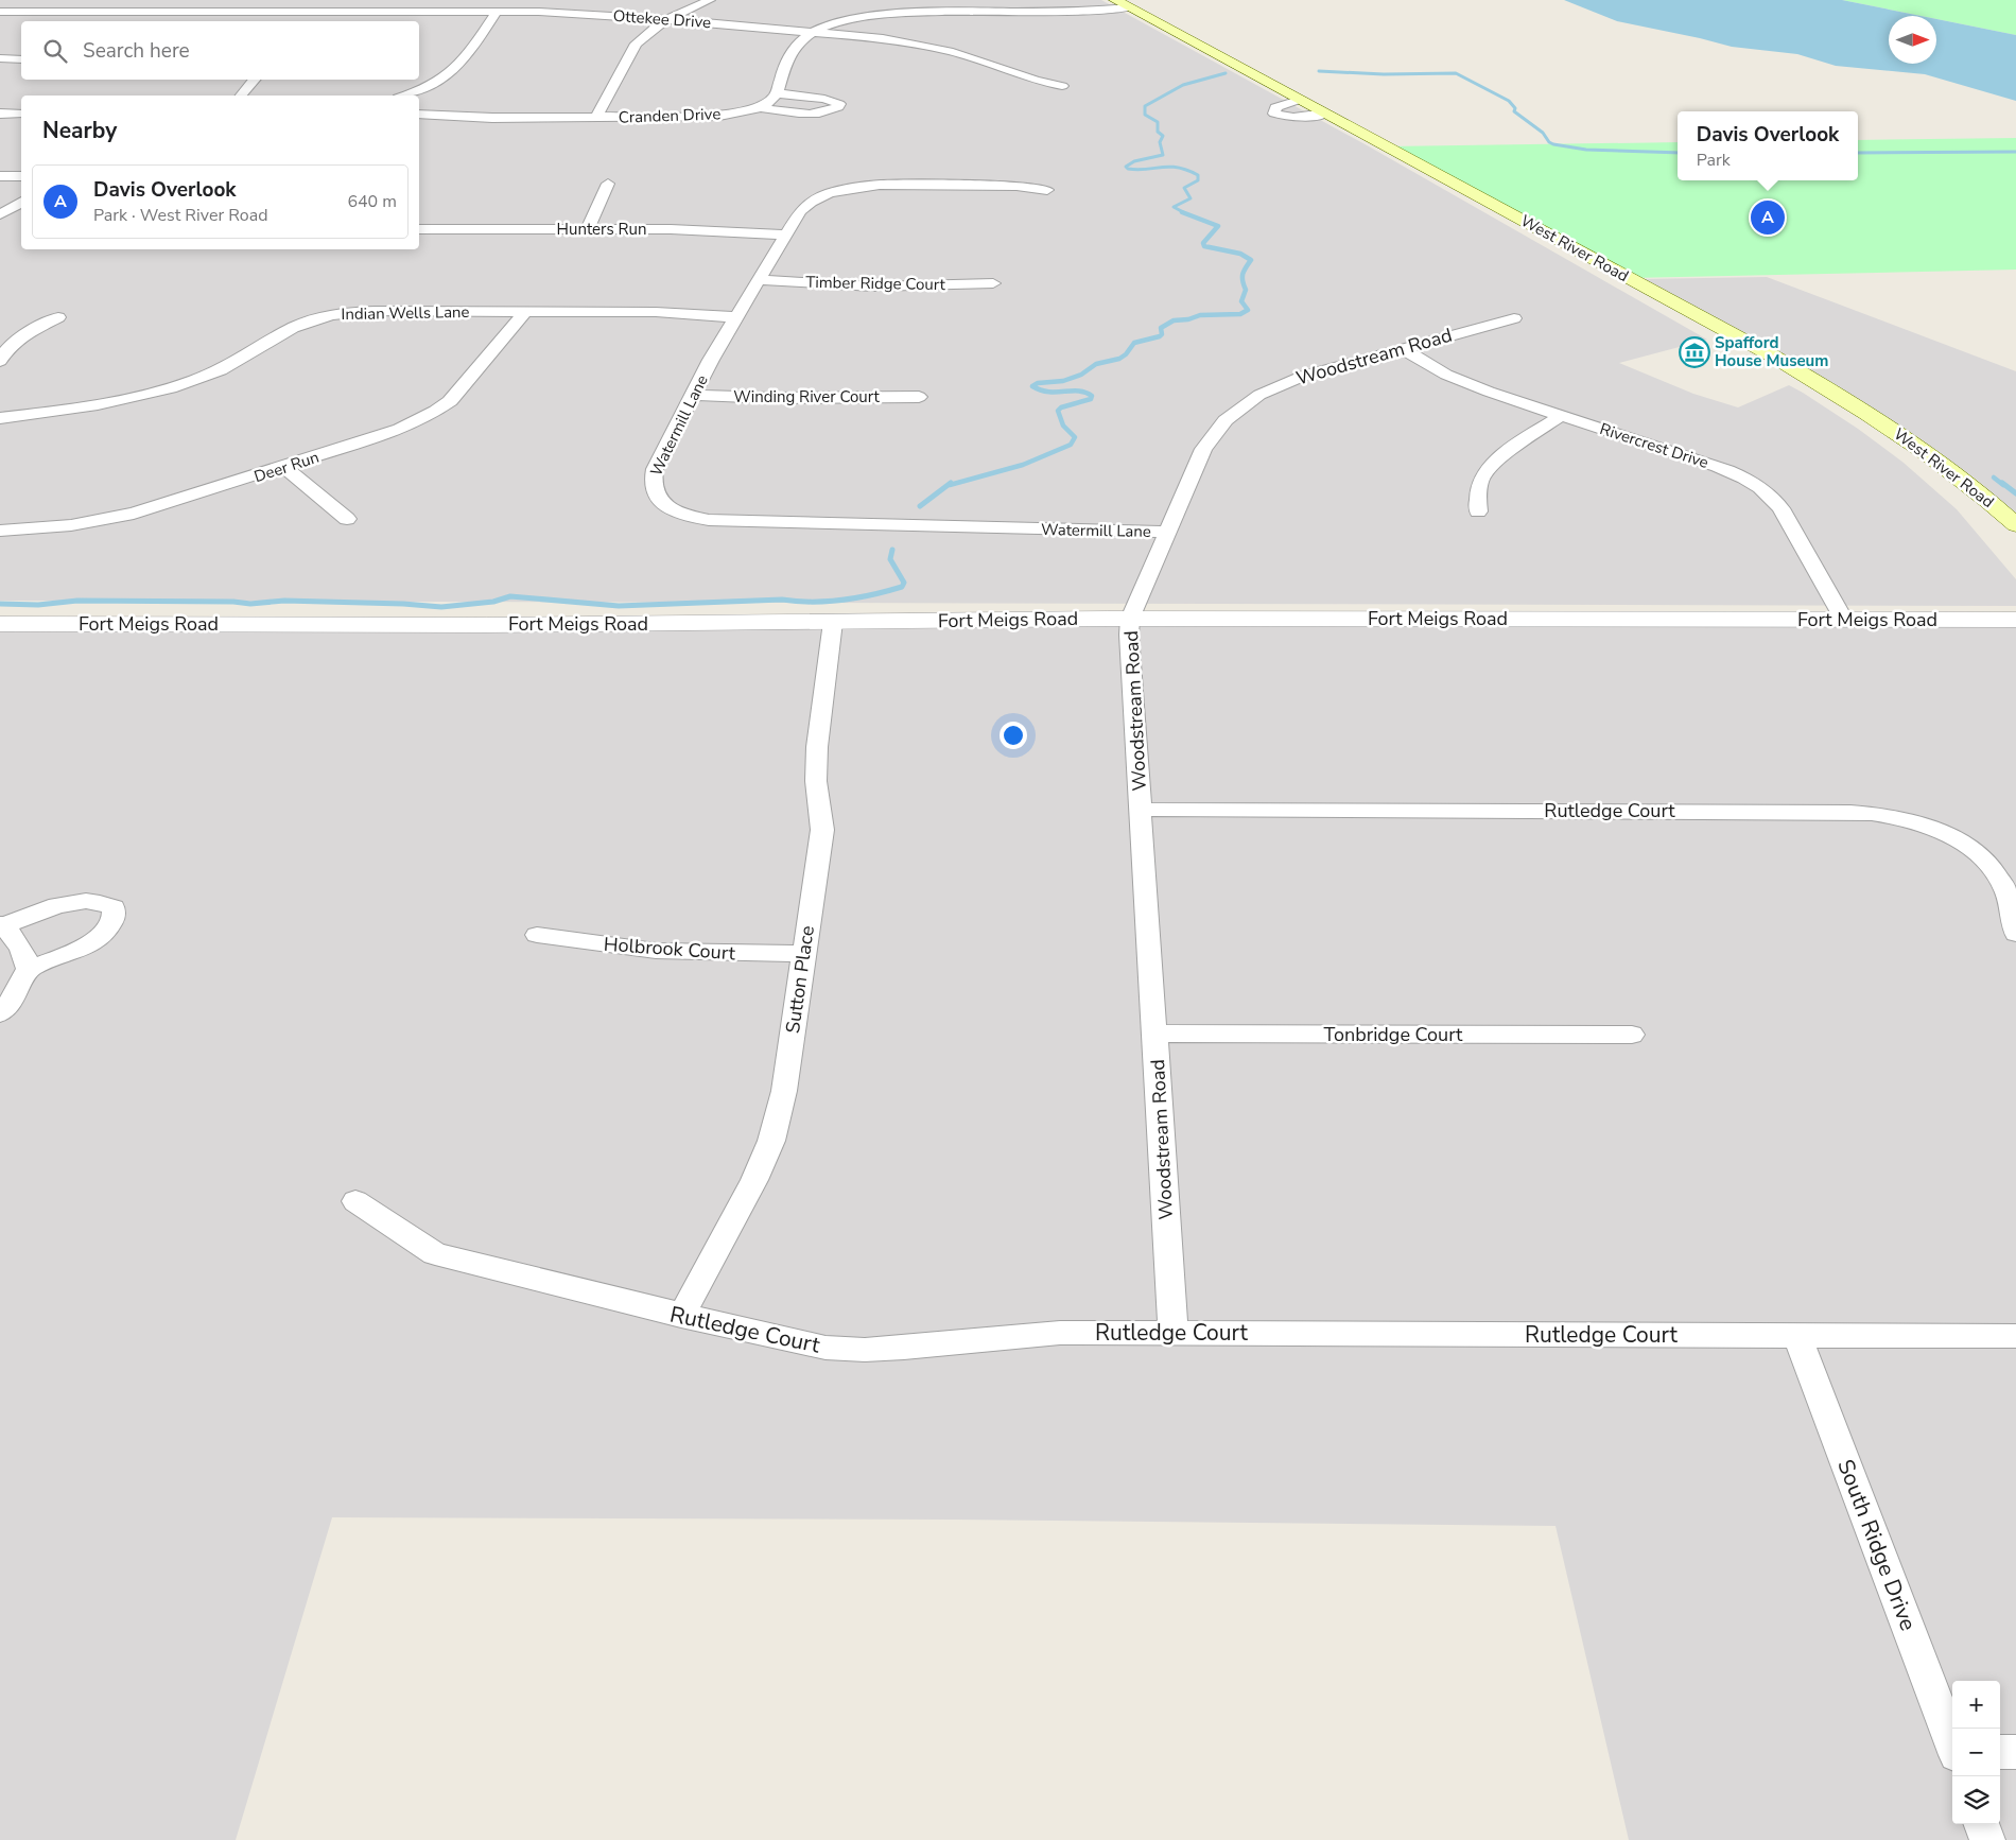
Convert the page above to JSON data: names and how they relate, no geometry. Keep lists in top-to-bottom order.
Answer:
{
  "streets": {
    "main road": ["West River Road"],
    "street": [
      "Ottekee Drive",
      "Cranden Drive",
      "Hunters Run",
      "Timber Ridge Court",
      "Indian Wells Lane",
      "Woodstream Road",
      "Winding River Court",
      "Watermill Lane",
      "Rivercrest Drive",
      "Deer Run",
      "Fort Meigs Road",
      "Rutledge Court",
      "Holbrook Court",
      "Sutton Place",
      "Tonbridge Court",
      "South Ridge Drive"
    ]
  },
  "crossings": [
    ["Hunters Run", "Watermill Lane"],
    ["Timber Ridge Court", "Watermill Lane"],
    ["Indian Wells Lane", "Watermill Lane"],
    ["Indian Wells Lane", "Deer Run"],
    ["Woodstream Road", "Watermill Lane"],
    ["Woodstream Road", "Rivercrest Drive"],
    ["Woodstream Road", "Fort Meigs Road"],
    ["Woodstream Road", "Rutledge Court"],
    ["Woodstream Road", "Tonbridge Court"],
    ["Winding River Court", "Watermill Lane"],
    ["Rivercrest Drive", "Fort Meigs Road"],
    ["Fort Meigs Road", "Sutton Place"],
    ["Rutledge Court", "Sutton Place"],
    ["Rutledge Court", "South Ridge Drive"],
    ["Holbrook Court", "Sutton Place"]
  ],
  "places": {
    "museum": ["Spafford House Museum"]
  },
  "north": "right",
  "page": {
    "search": "Search here",
    "heading": "Nearby",
    "popup": ["Davis Overlook", "Park"],
    "list": [
      {
        "mark": "A",
        "name": "Davis Overlook",
        "note": "Park · West River Road",
        "value": "640 m"
      }
    ],
    "pins": "A",
    "map_buttons": ["+", "−"]
  }
}
